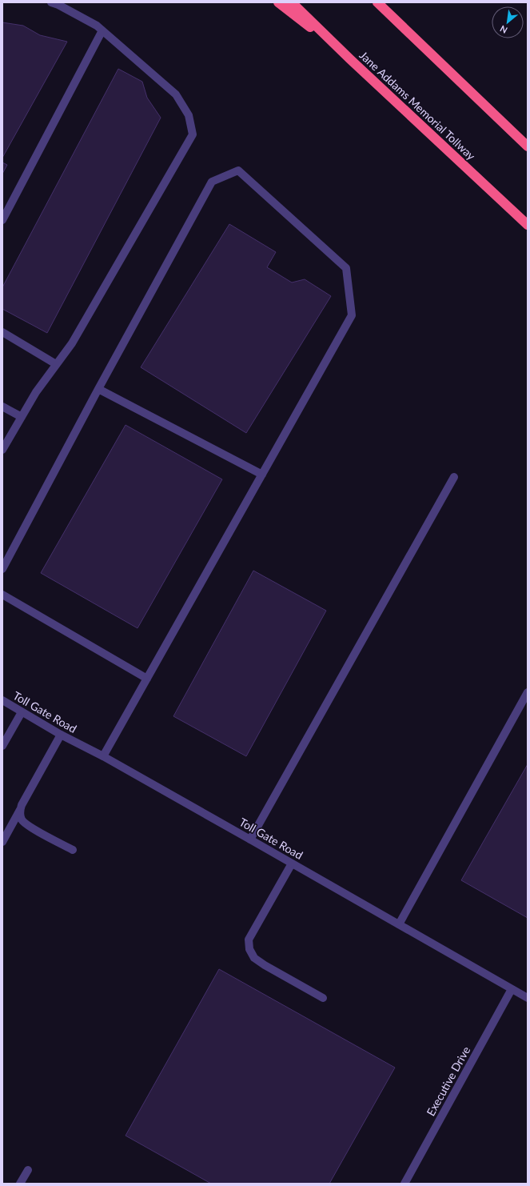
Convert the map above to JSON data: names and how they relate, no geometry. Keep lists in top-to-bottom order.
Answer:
{
  "streets": {
    "highway": ["Jane Addams Memorial Tollway"],
    "street": ["Toll Gate Road", "Executive Drive"]
  },
  "crossings": [
    ["Toll Gate Road", "Executive Drive"]
  ],
  "north": "bottom left"
}
